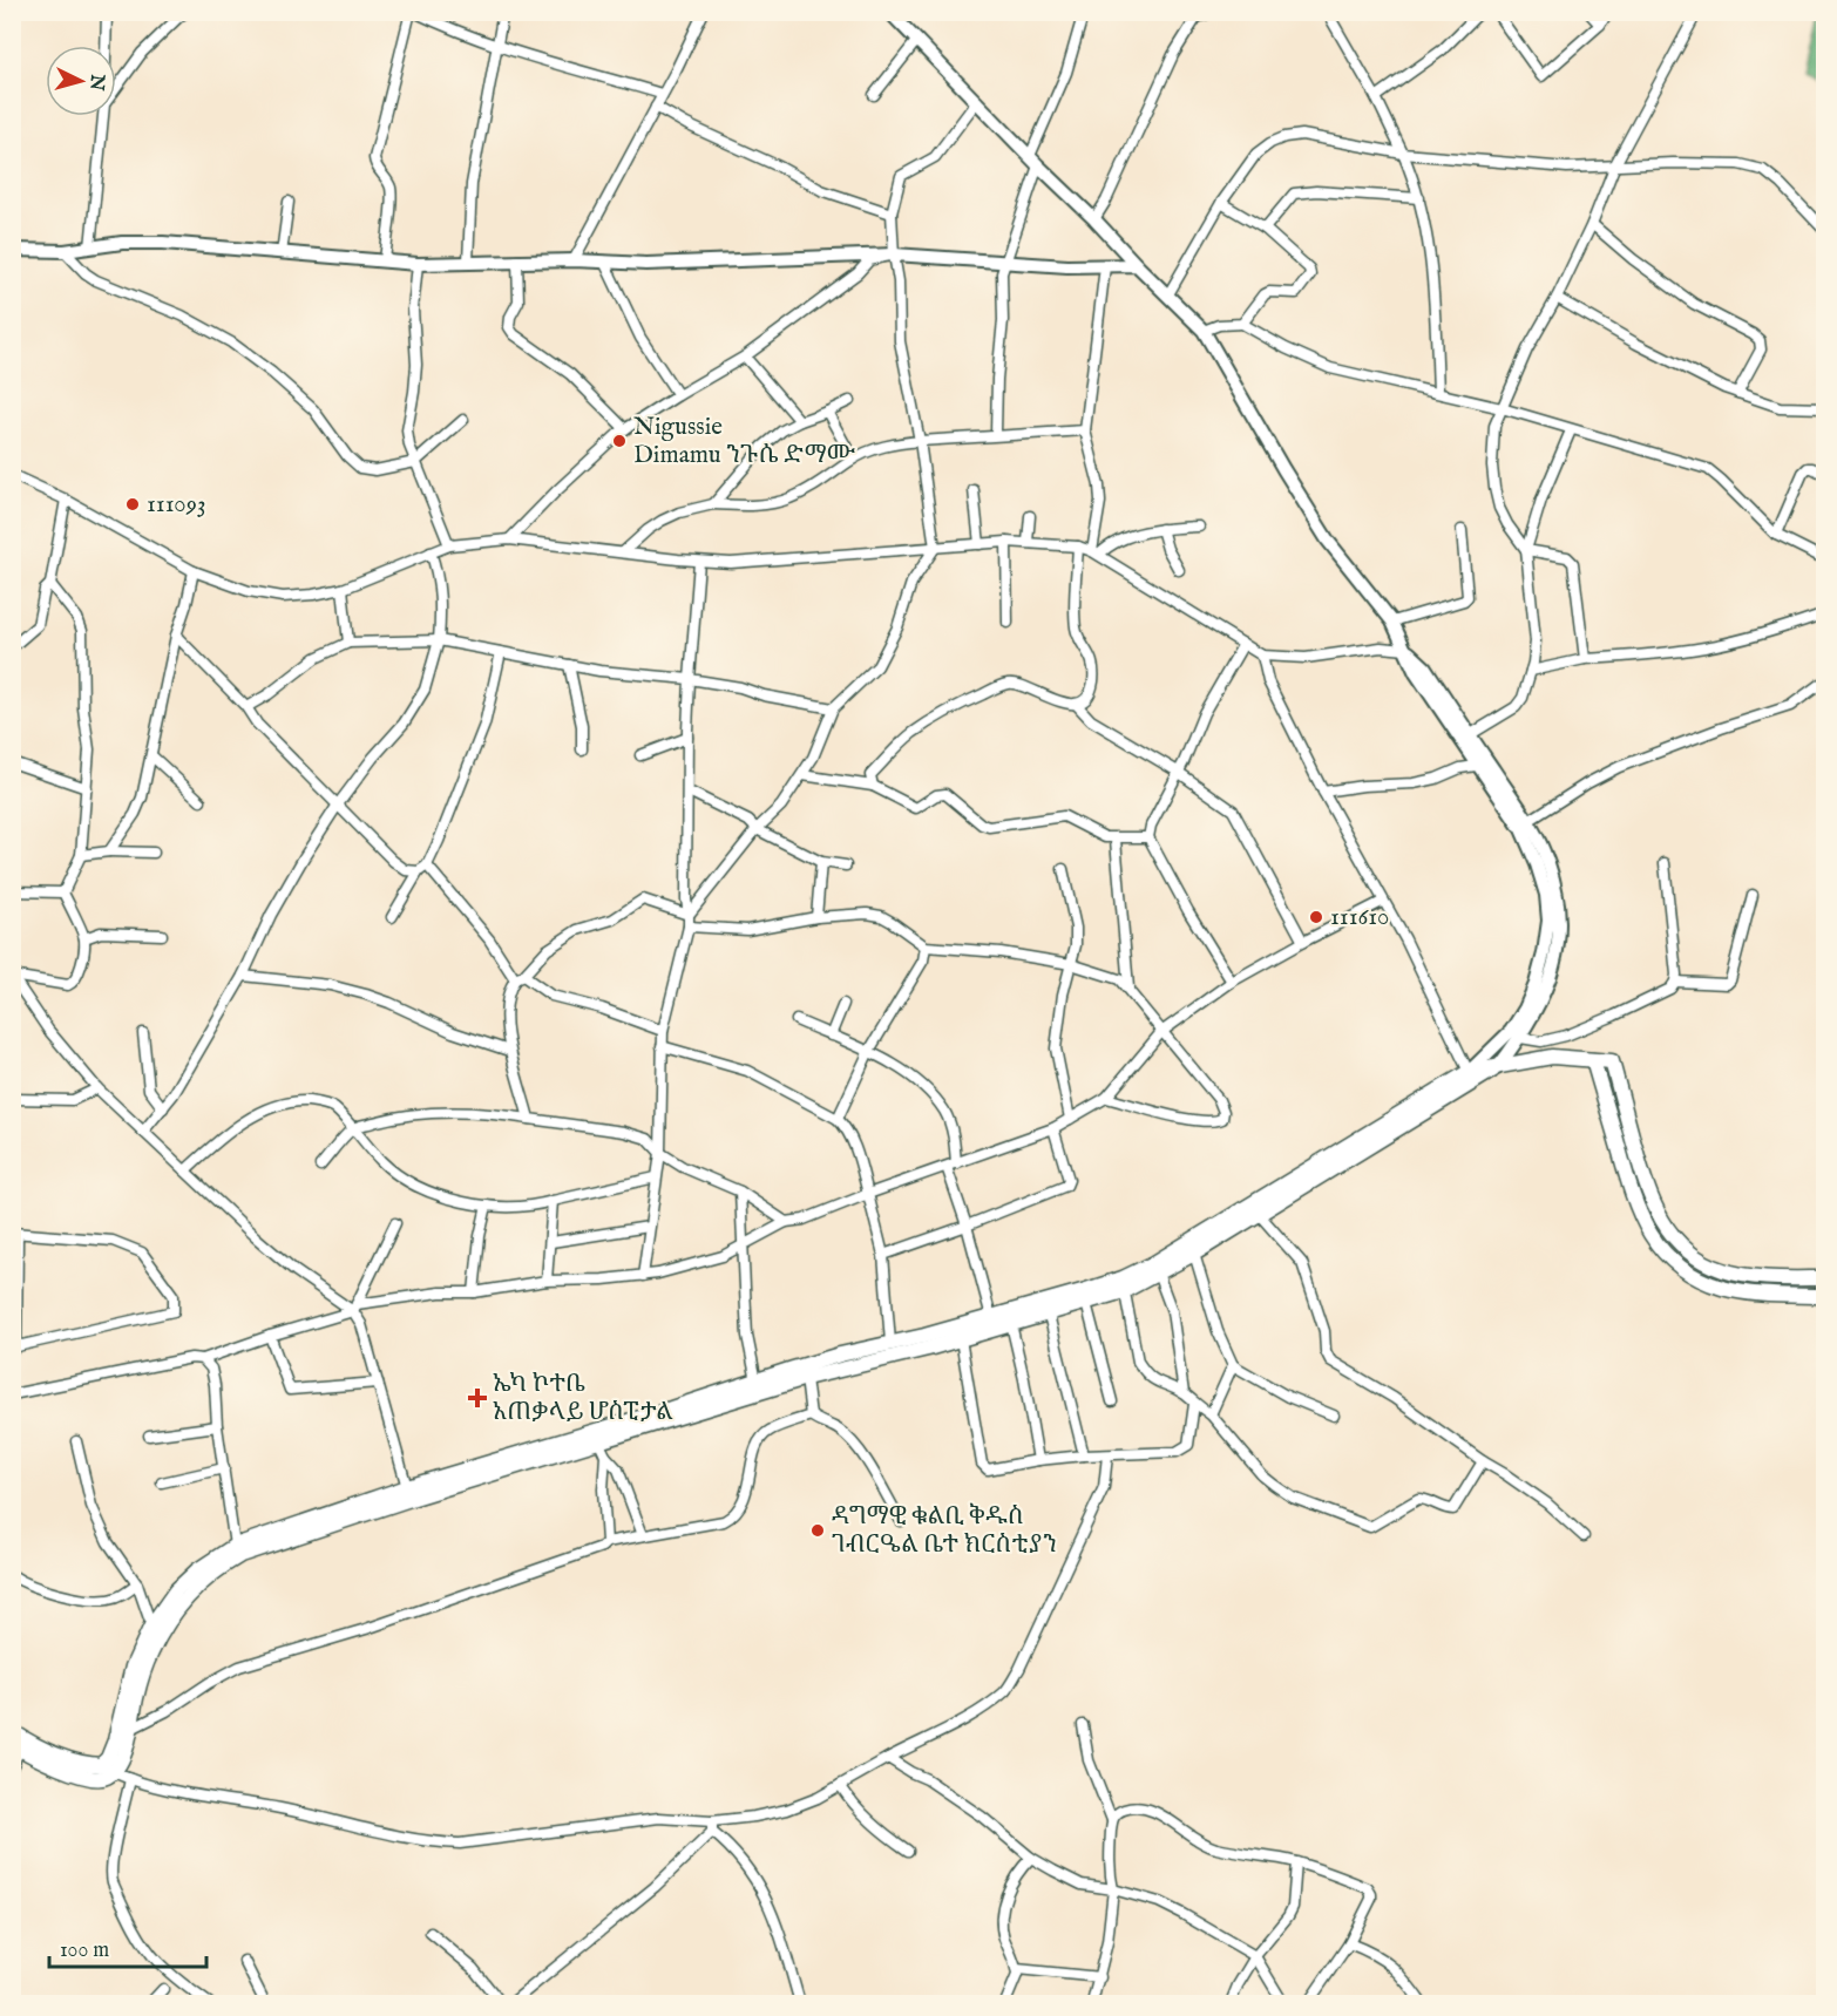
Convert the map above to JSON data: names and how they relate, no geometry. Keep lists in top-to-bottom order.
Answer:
{
  "places": {
    "other": [
      "Nigussie Dimamu ንጉሴ ድማሙ",
      "111093",
      "111610",
      "ዳግማዊ ቁልቢ ቅዱስ ገብርዔል ቤተ ክርስቲያን"
    ],
    "health": ["ኤካ ኮተቤ አጠቃላይ ሆስፒታል"]
  },
  "scale_bar": "100 m",
  "north": "right"
}
